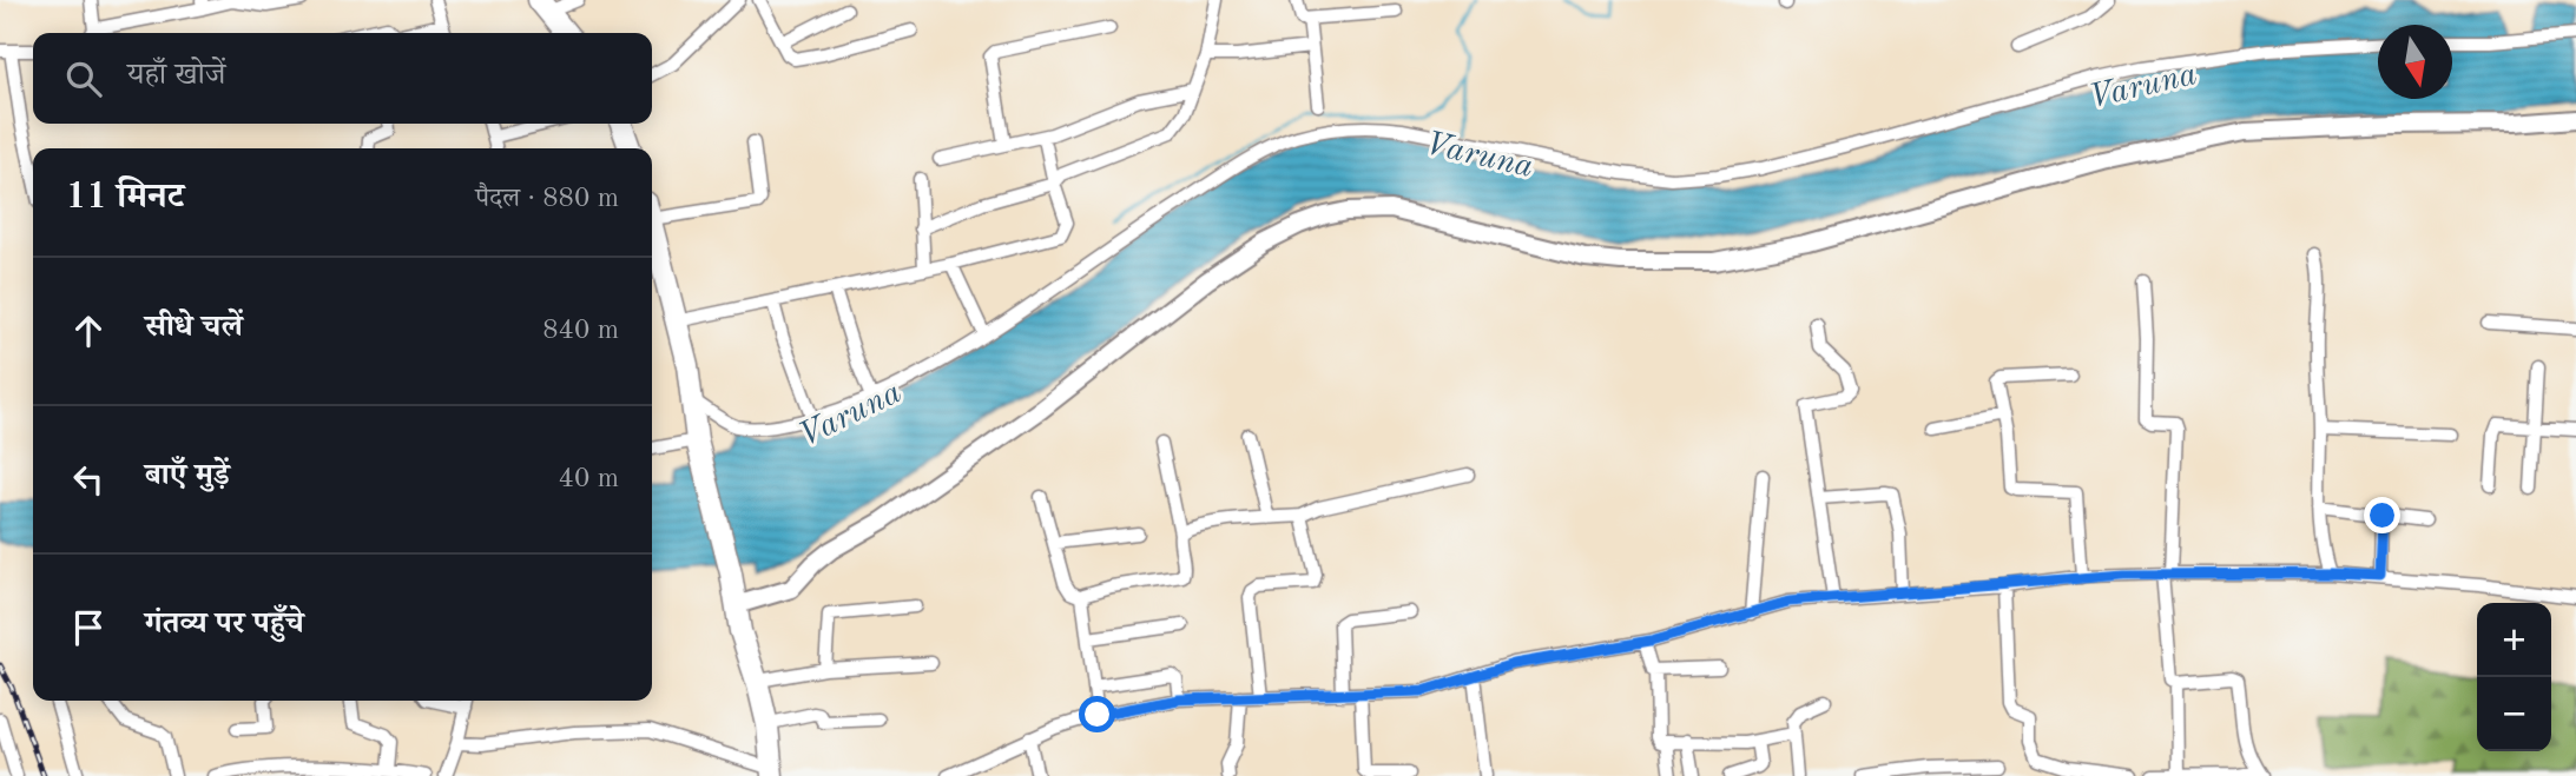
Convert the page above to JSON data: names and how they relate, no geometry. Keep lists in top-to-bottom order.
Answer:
{
  "water": ["Varuna"],
  "north": "bottom",
  "page": {
    "search": "यहाँ खोजें",
    "heading": ["11 मिनट", "पैदल · 880 m"],
    "list": [
      ["सीधे चलें", "840 m"],
      ["बाएँ मुड़ें", "40 m"],
      "गंतव्य पर पहुँचे"
    ],
    "map_buttons": ["+", "−"]
  }
}
